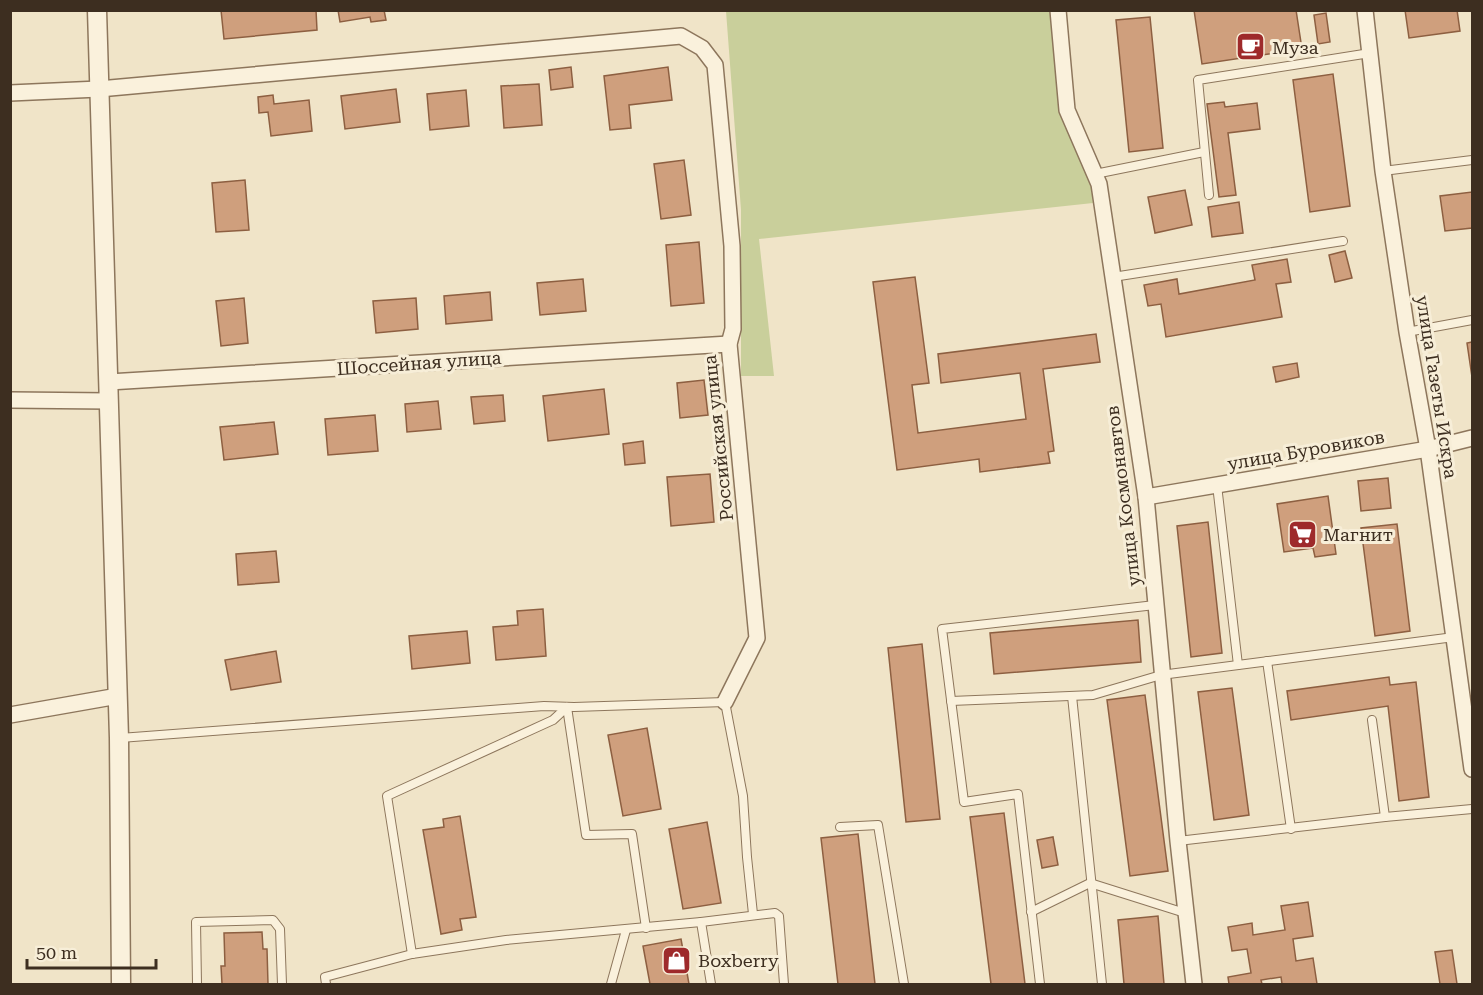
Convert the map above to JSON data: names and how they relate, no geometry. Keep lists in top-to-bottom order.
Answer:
{
  "streets": {
    "street": [
      "Шоссейная улица",
      "улица Газеты Искра",
      "Российская улица",
      "улица Буровиков",
      "улица Космонавтов"
    ]
  },
  "crossings": [
    ["Шоссейная улица", "Российская улица"],
    ["улица Газеты Искра", "улица Буровиков"],
    ["улица Буровиков", "улица Космонавтов"]
  ],
  "places": {
    "cafe": ["Муза"],
    "supermarket": ["Магнит"],
    "shop": ["Boxberry"]
  },
  "scale_bar": "50 m"
}
